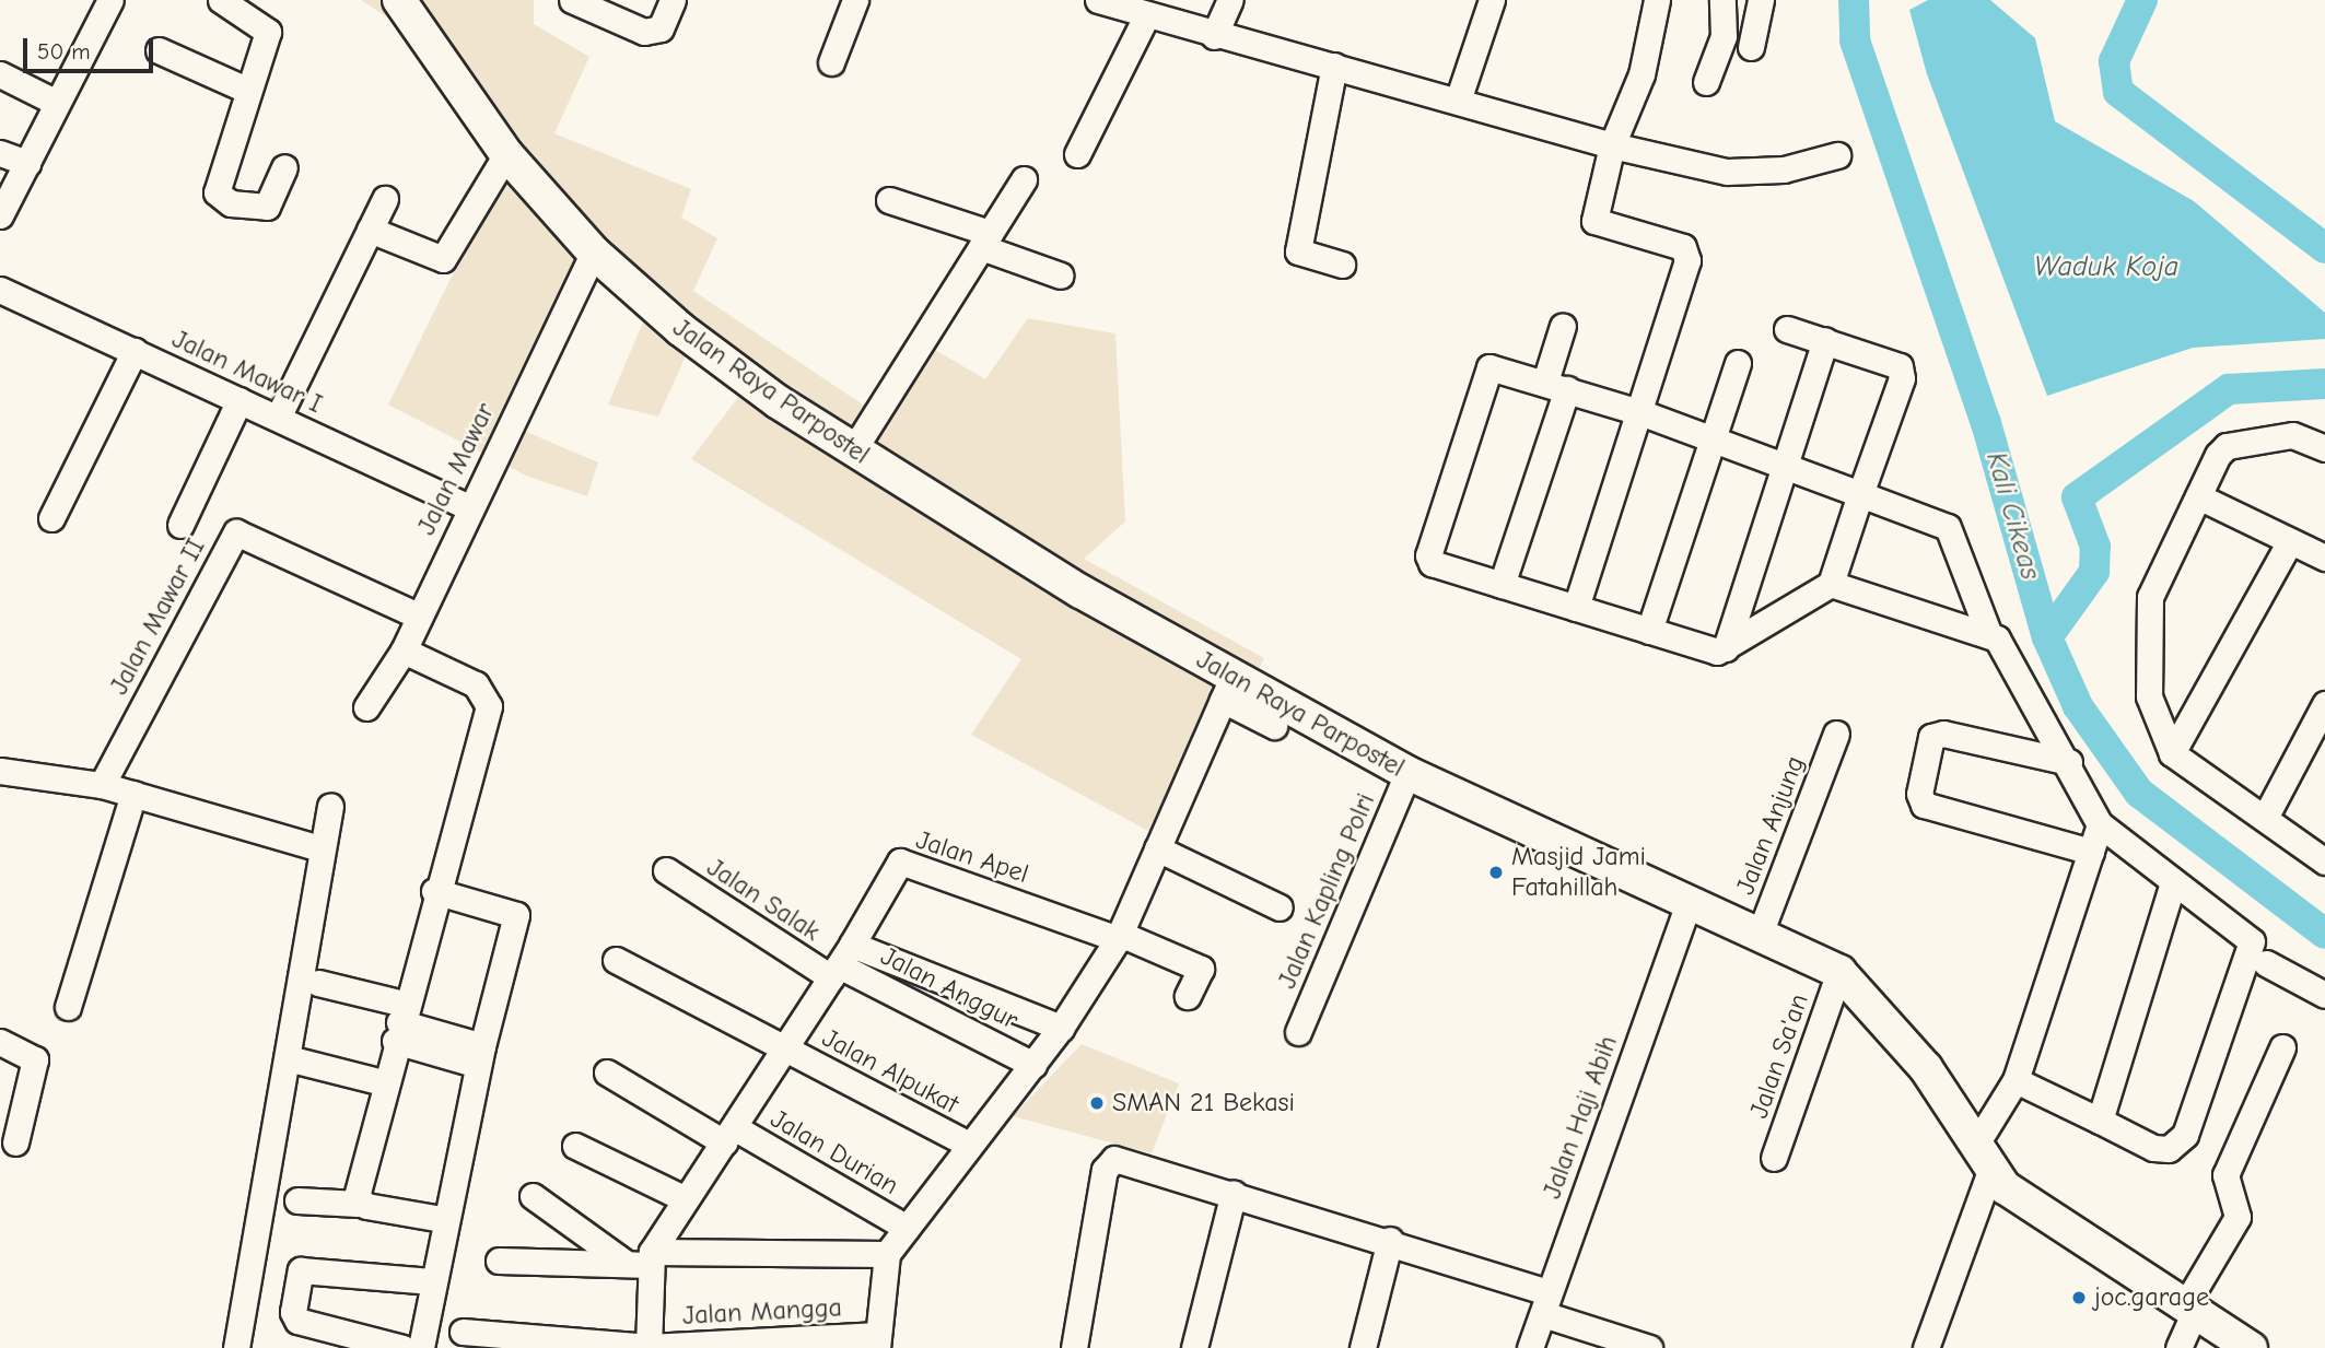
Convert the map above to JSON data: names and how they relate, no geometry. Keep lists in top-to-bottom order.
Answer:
{
  "streets": {
    "main road": ["Jalan Raya Parpostel"],
    "street": [
      "Jalan Mawar I",
      "Jalan Mawar",
      "Jalan Mawar II",
      "Jalan Anjung",
      "Jalan Apel",
      "Jalan Kapling Polri",
      "Jalan Salak",
      "Jalan Anggur",
      "Jalan Sa'an",
      "Jalan Alpukat",
      "Jalan Haji Abih",
      "Jalan Durian",
      "Jalan Mangga"
    ]
  },
  "crossings": [
    ["Jalan Mawar I", "Jalan Mawar"],
    ["Jalan Raya Parpostel", "Jalan Mawar"],
    ["Jalan Raya Parpostel", "Jalan Anjung"],
    ["Jalan Raya Parpostel", "Jalan Kapling Polri"],
    ["Jalan Raya Parpostel", "Jalan Sa'an"],
    ["Jalan Raya Parpostel", "Jalan Haji Abih"],
    ["Jalan Mawar", "Jalan Mawar II"],
    ["Jalan Apel", "Jalan Salak"],
    ["Jalan Apel", "Jalan Anggur"],
    ["Jalan Salak", "Jalan Anggur"]
  ],
  "water": ["Waduk Koja", "Kali Cikeas"],
  "places": ["Masjid Jami Fatahillah", "SMAN 21 Bekasi", "joc.garage"],
  "scale_bar": "50 m"
}
